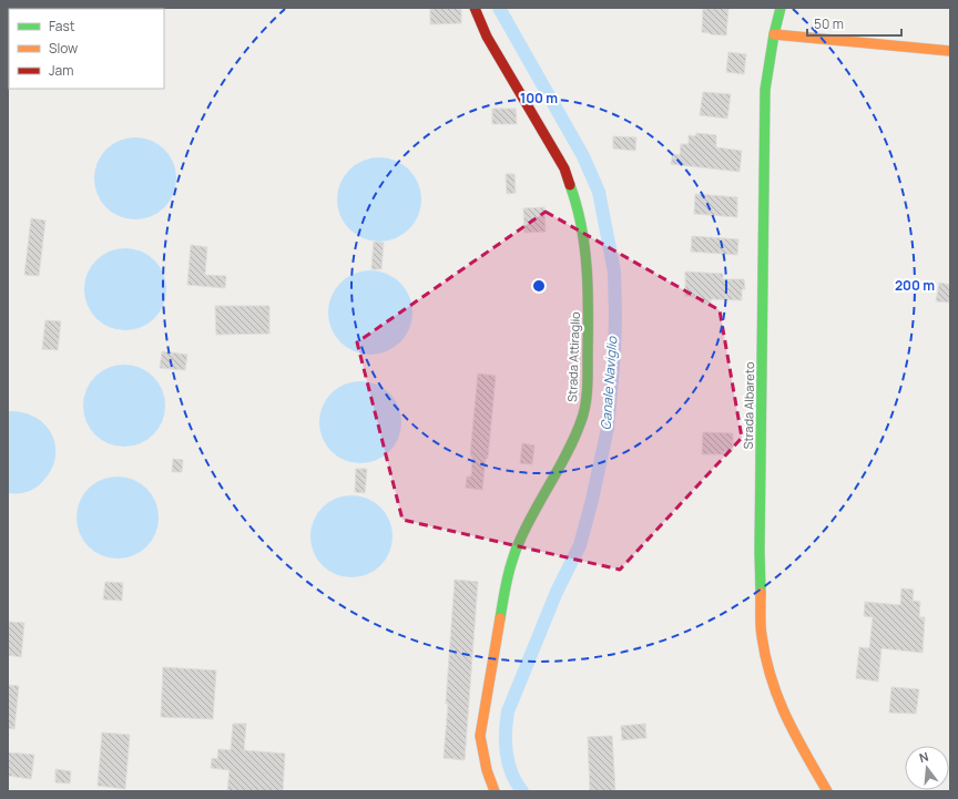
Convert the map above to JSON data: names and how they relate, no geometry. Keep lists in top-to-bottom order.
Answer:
{
  "streets": {
    "street": ["Strada Attiraglio", "Strada Albareto"]
  },
  "water": ["Canale Naviglio"],
  "legend": ["Fast", "Slow", "Jam"],
  "scale_bar": "50 m",
  "north": "top",
  "rings": ["100 m", "200 m"]
}
